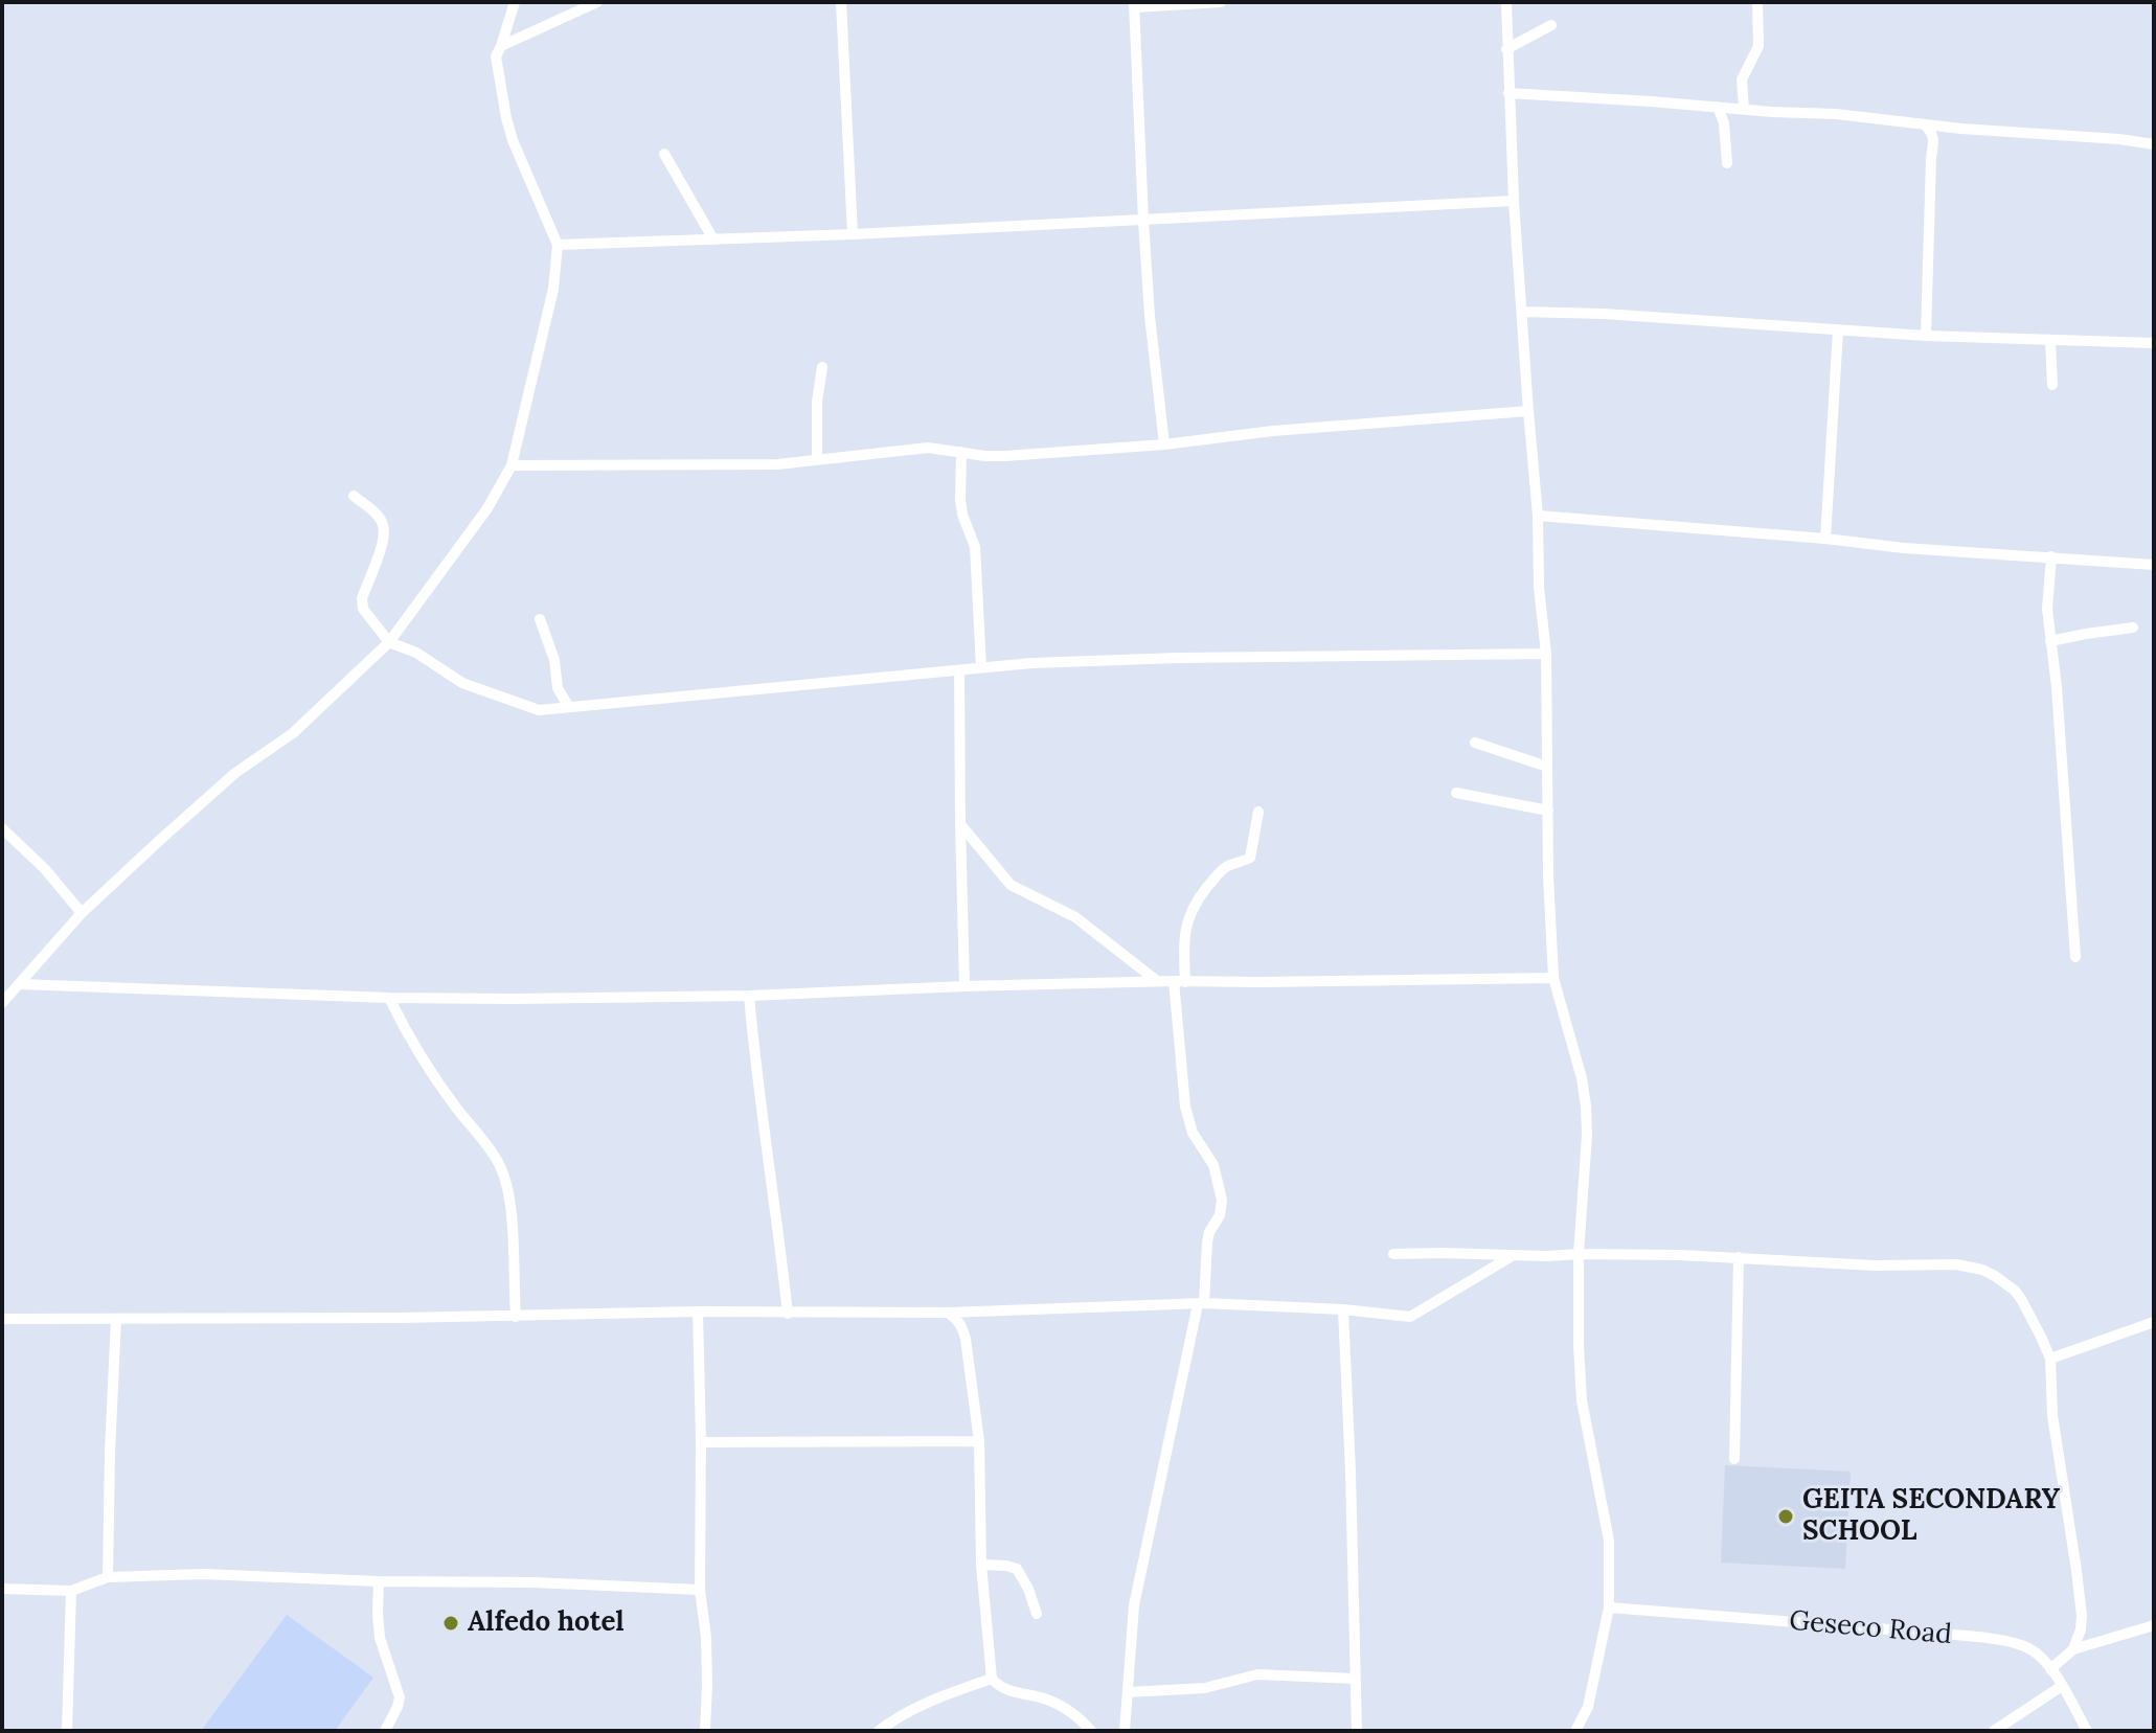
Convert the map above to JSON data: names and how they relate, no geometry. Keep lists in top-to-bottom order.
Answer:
{
  "streets": {
    "street": ["Geseco Road"]
  },
  "places": ["GEITA SECONDARY SCHOOL", "Alfedo hotel"]
}
